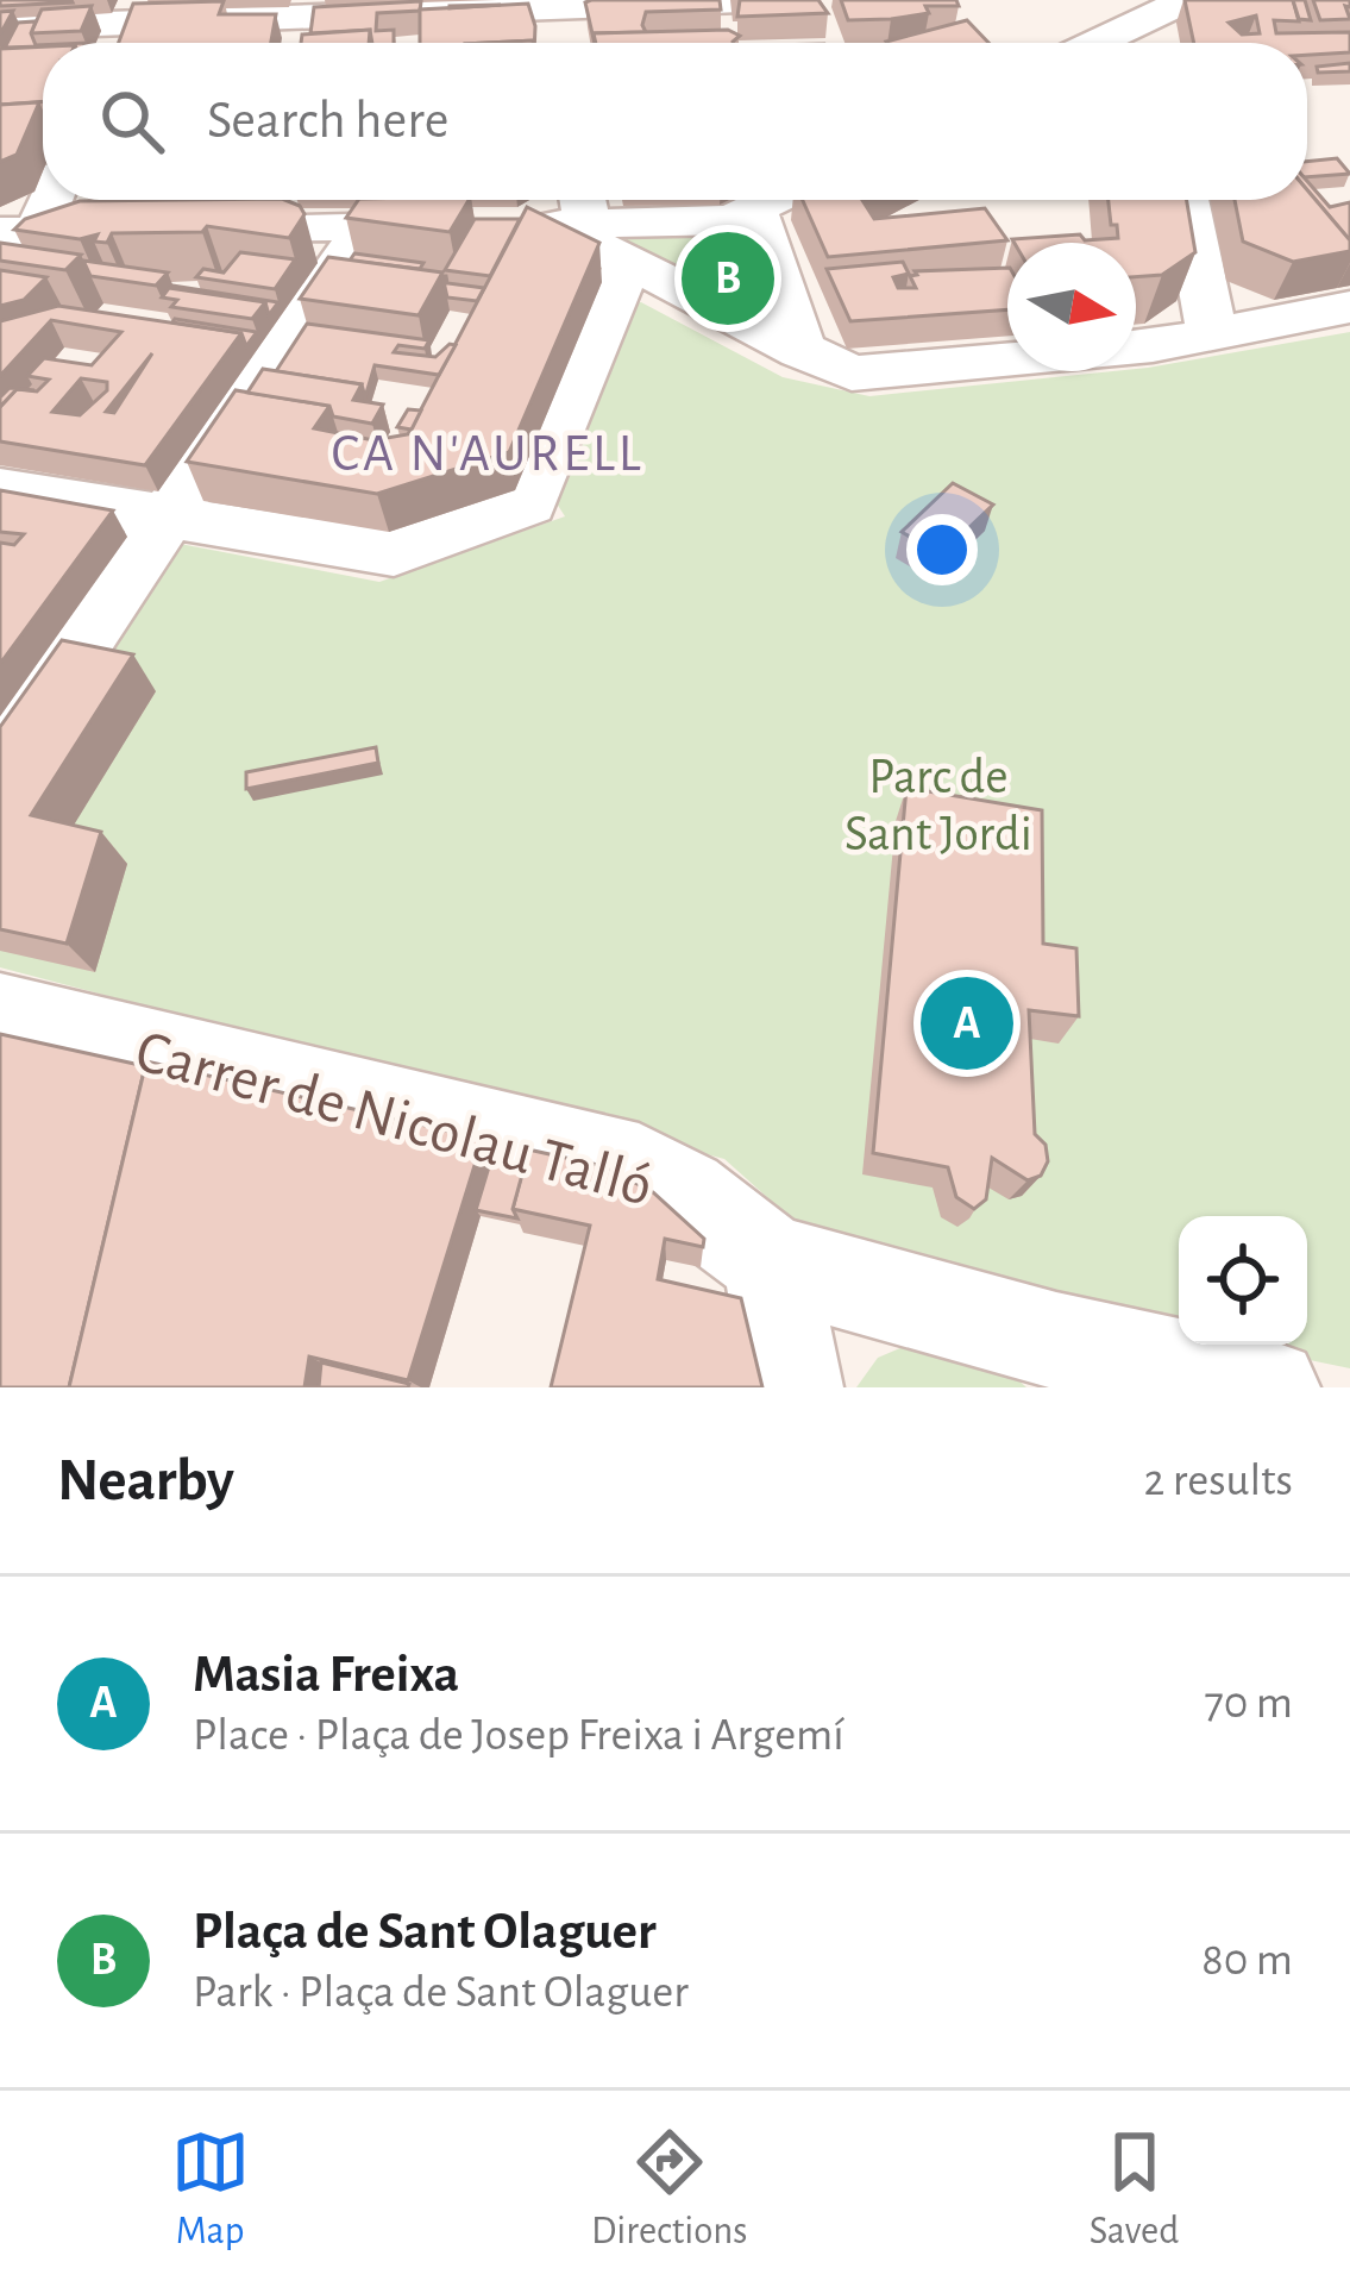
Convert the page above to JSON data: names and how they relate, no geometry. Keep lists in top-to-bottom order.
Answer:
{
  "streets": {
    "street": ["Carrer de Nicolau Talló"]
  },
  "districts": ["CA N'AURELL"],
  "parks": ["Parc de Sant Jordi"],
  "north": "right",
  "page": {
    "search": "Search here",
    "pins": ["B", "A"],
    "heading": ["Nearby", "2 results"],
    "list": [
      {
        "mark": "A",
        "name": "Masia Freixa",
        "note": "Place · Plaça de Josep Freixa i Argemí",
        "value": "70 m"
      },
      {
        "mark": "B",
        "name": "Plaça de Sant Olaguer",
        "note": "Park · Plaça de Sant Olaguer",
        "value": "80 m"
      }
    ],
    "nav": ["Map", "Directions", "Saved"]
  }
}
